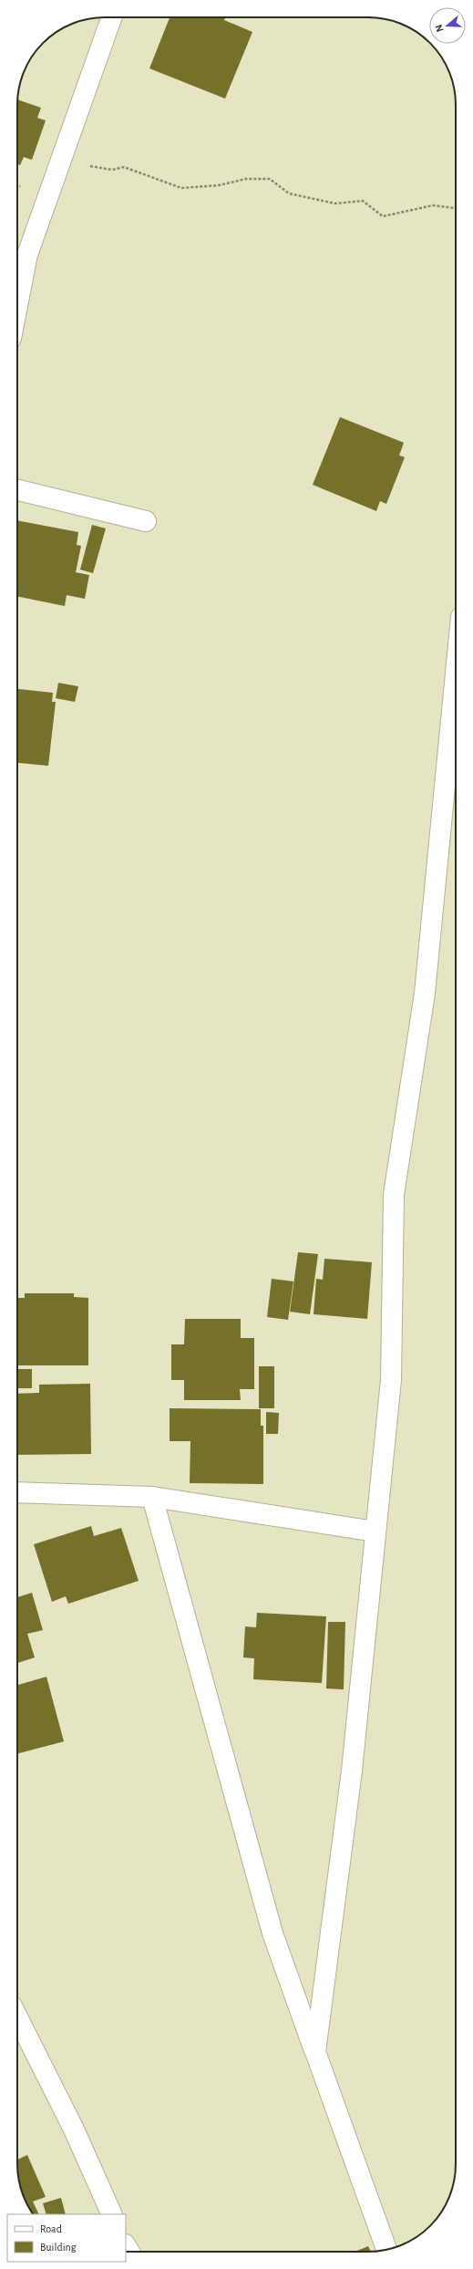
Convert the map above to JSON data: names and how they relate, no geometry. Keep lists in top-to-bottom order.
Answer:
{
  "legend": ["Road", "Building"],
  "north": "left"
}
